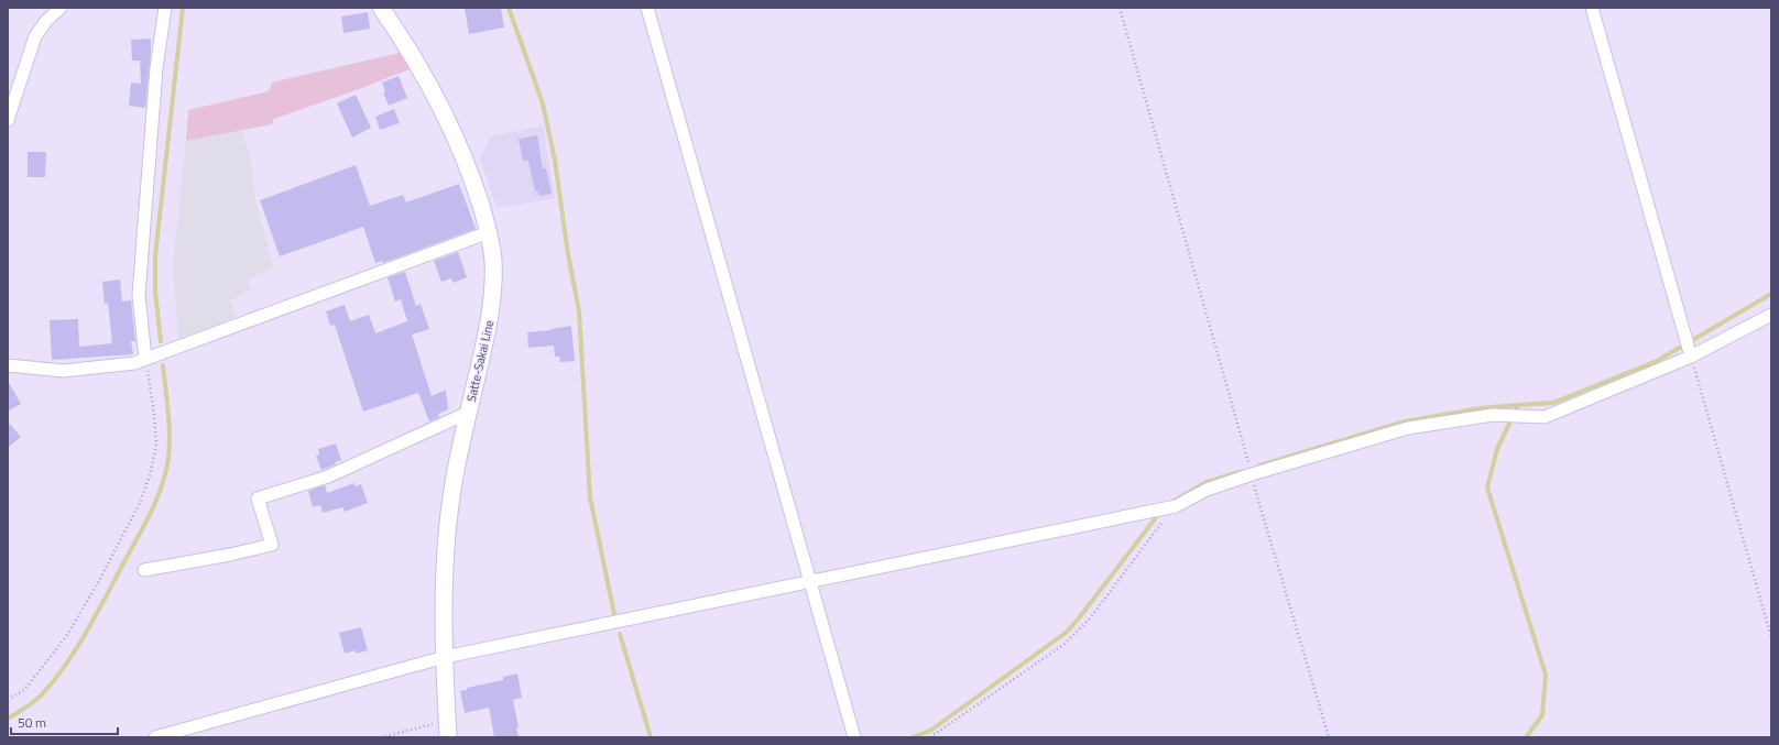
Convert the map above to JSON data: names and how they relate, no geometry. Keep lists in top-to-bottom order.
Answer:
{
  "streets": {
    "main road": ["Satte-Sakai Line"]
  },
  "scale_bar": "50 m"
}
